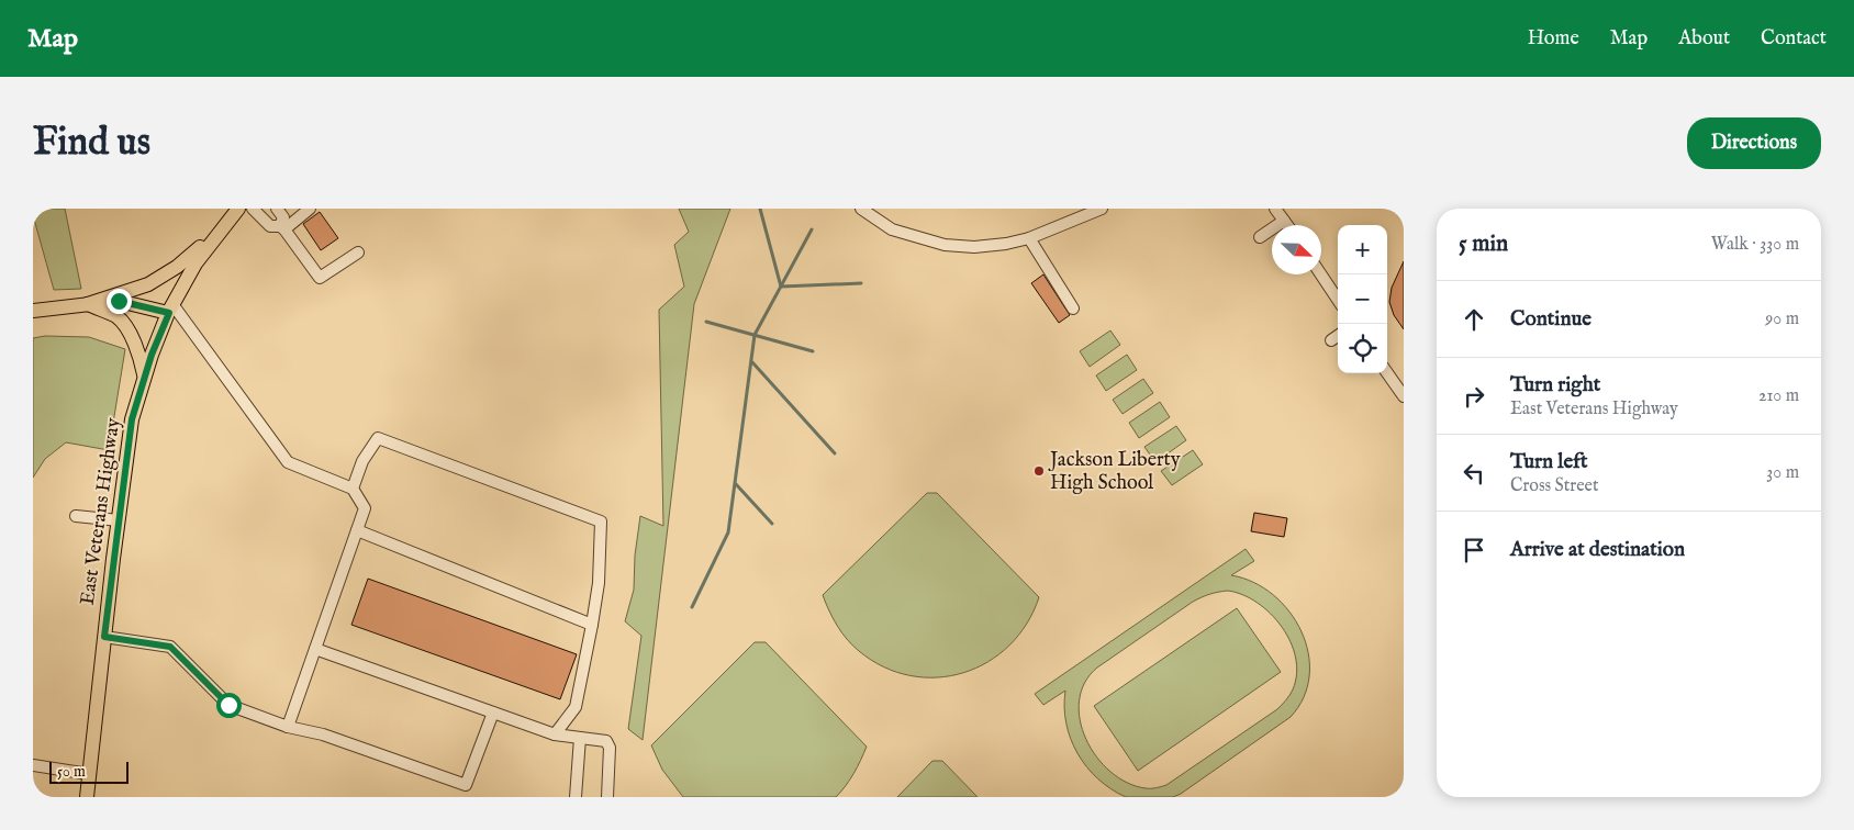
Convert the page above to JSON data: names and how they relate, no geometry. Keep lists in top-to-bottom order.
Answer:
{
  "streets": {
    "main road": ["East Veterans Highway"]
  },
  "places": ["Jackson Liberty High School"],
  "scale_bar": "50 m",
  "north": "bottom right",
  "page": {
    "header": "Map",
    "nav": [
      "Home",
      "Map",
      "About",
      "Contact"
    ],
    "buttons": "Directions",
    "title": "Find us",
    "heading": ["5 min", "Walk · 330 m"],
    "map_buttons": ["+", "−"],
    "list": [
      ["Continue", "90 m"],
      ["Turn right", "East Veterans Highway", "210 m"],
      ["Turn left", "Cross Street", "30 m"],
      "Arrive at destination"
    ],
    "scale": "50 m"
  }
}
